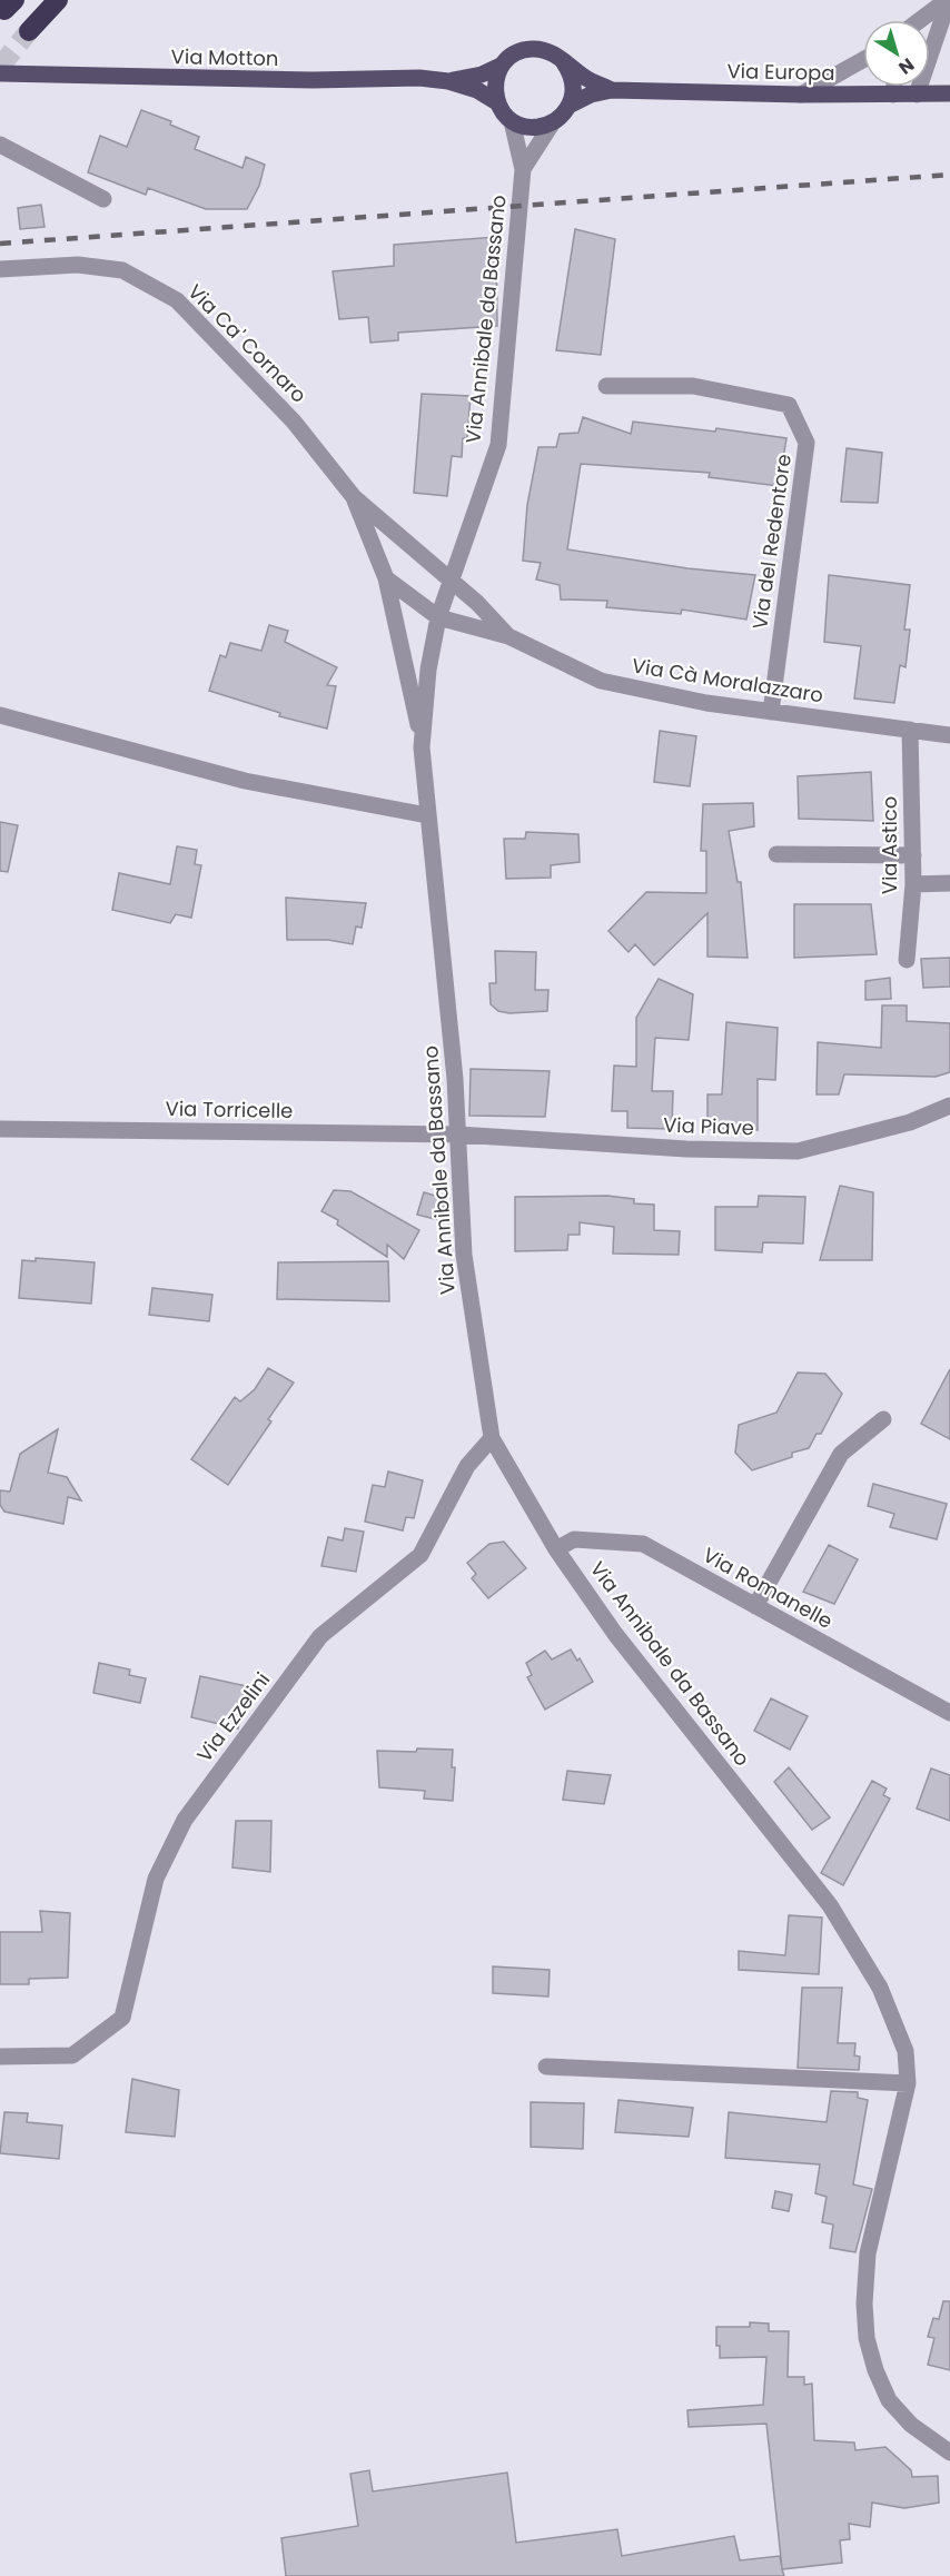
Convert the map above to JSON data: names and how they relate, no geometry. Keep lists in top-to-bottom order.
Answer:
{
  "streets": {
    "main road": ["Via Motton", "Via Europa"],
    "street": [
      "Via Annibale da Bassano",
      "Via Ca' Cornaro",
      "Via del Redentore",
      "Via Cà Moralazzaro",
      "Via Astico",
      "Via Torricelle",
      "Via Piave",
      "Via Romanelle",
      "Via Ezzelini"
    ]
  },
  "crossings": [
    ["Via Motton", "Via Europa"],
    ["Via Motton", "Via Annibale da Bassano"],
    ["Via Europa", "Via Annibale da Bassano"],
    ["Via Annibale da Bassano", "Via Ca' Cornaro"],
    ["Via Annibale da Bassano", "Via Cà Moralazzaro"],
    ["Via Annibale da Bassano", "Via Torricelle"],
    ["Via Annibale da Bassano", "Via Piave"],
    ["Via Annibale da Bassano", "Via Romanelle"],
    ["Via Annibale da Bassano", "Via Ezzelini"],
    ["Via Ca' Cornaro", "Via Cà Moralazzaro"],
    ["Via del Redentore", "Via Cà Moralazzaro"],
    ["Via Cà Moralazzaro", "Via Astico"],
    ["Via Torricelle", "Via Piave"]
  ],
  "north": "bottom right"
}
